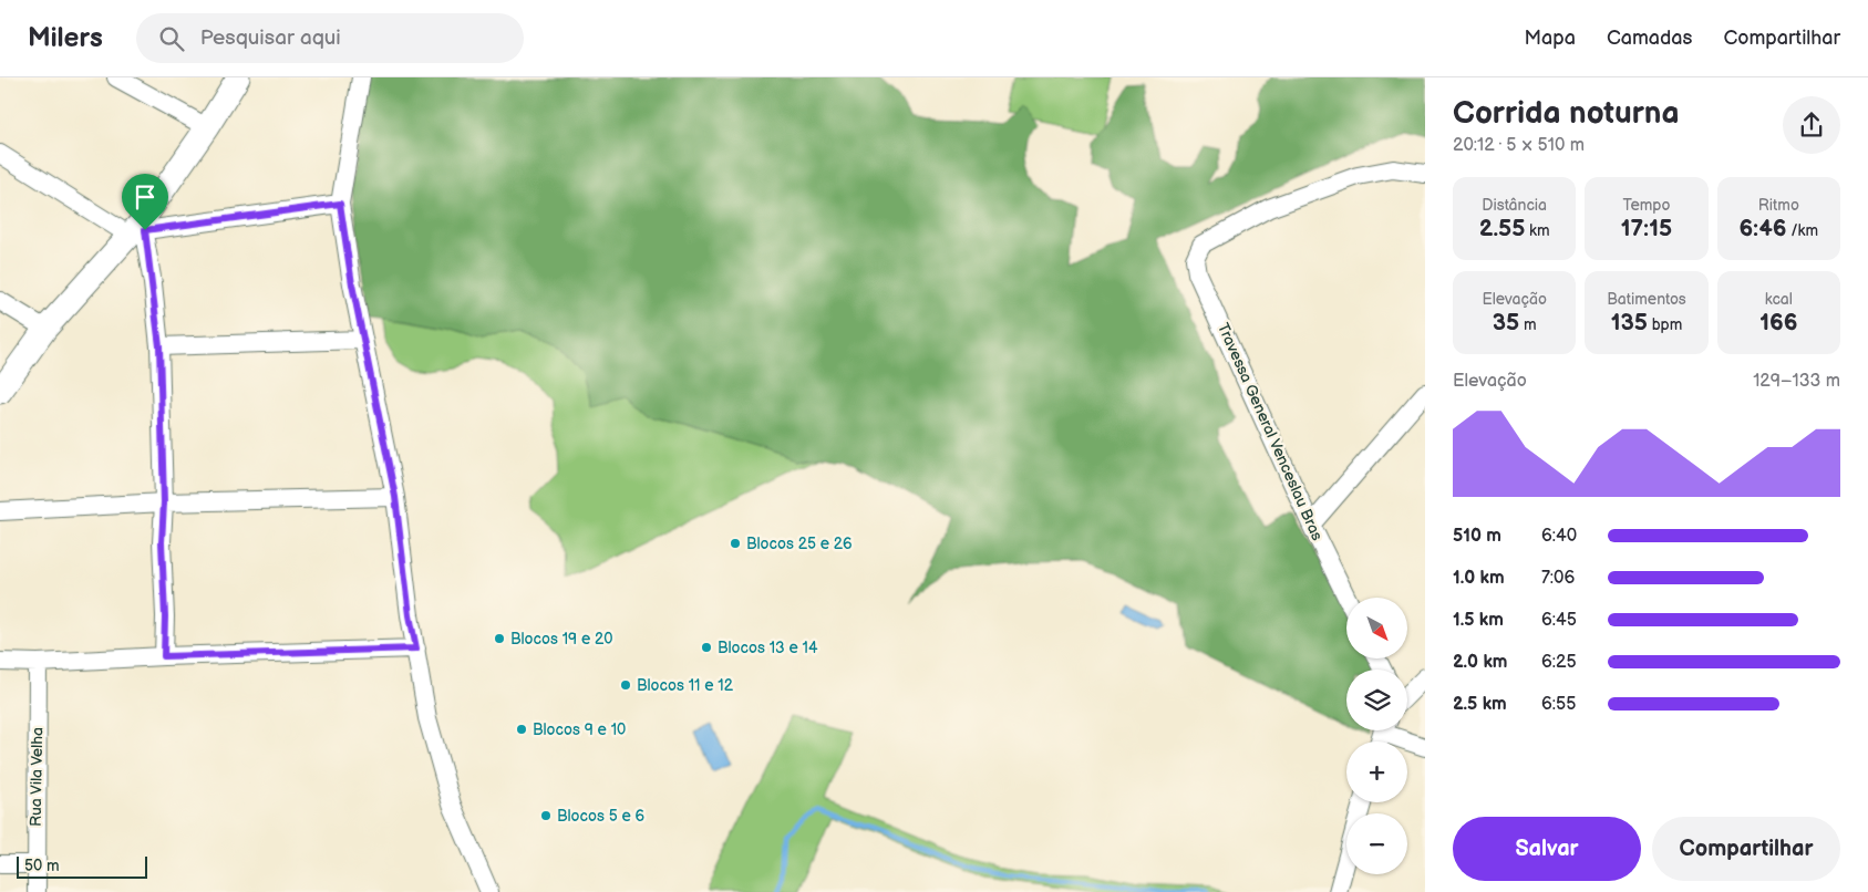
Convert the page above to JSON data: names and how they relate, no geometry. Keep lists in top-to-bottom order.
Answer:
{
  "streets": {
    "street": ["Travessa General Venceslau Bras", "Rua Vila Velha"]
  },
  "places": [
    "Blocos 25 e 26",
    "Blocos 19 e 20",
    "Blocos 13 e 14",
    "Blocos 11 e 12",
    "Blocos 9 e 10",
    "Blocos 5 e 6"
  ],
  "scale_bar": "50 m",
  "north": "bottom right",
  "page": {
    "header": "Milers",
    "search": "Pesquisar aqui",
    "nav": ["Mapa", "Camadas", "Compartilhar"],
    "heading": ["Corrida noturna", "20:12 · 5 × 510 m"],
    "stats": [
      ["Distância", "2.55 km"],
      ["Tempo", "17:15"],
      ["Ritmo", "6:46 /km"],
      ["Elevação", "35 m"],
      ["Batimentos", "135 bpm"],
      ["kcal", "166"]
    ],
    "chart": ["Elevação", "129–133 m"],
    "list": [
      {
        "name": "510 m",
        "note": "6:40"
      },
      {
        "name": "1.0 km",
        "note": "7:06"
      },
      {
        "name": "1.5 km",
        "note": "6:45"
      },
      {
        "name": "2.0 km",
        "note": "6:25"
      },
      {
        "name": "2.5 km",
        "note": "6:55"
      }
    ],
    "map_buttons": ["+", "−"],
    "buttons": ["Salvar", "Compartilhar"],
    "scale": "50 m"
  }
}
